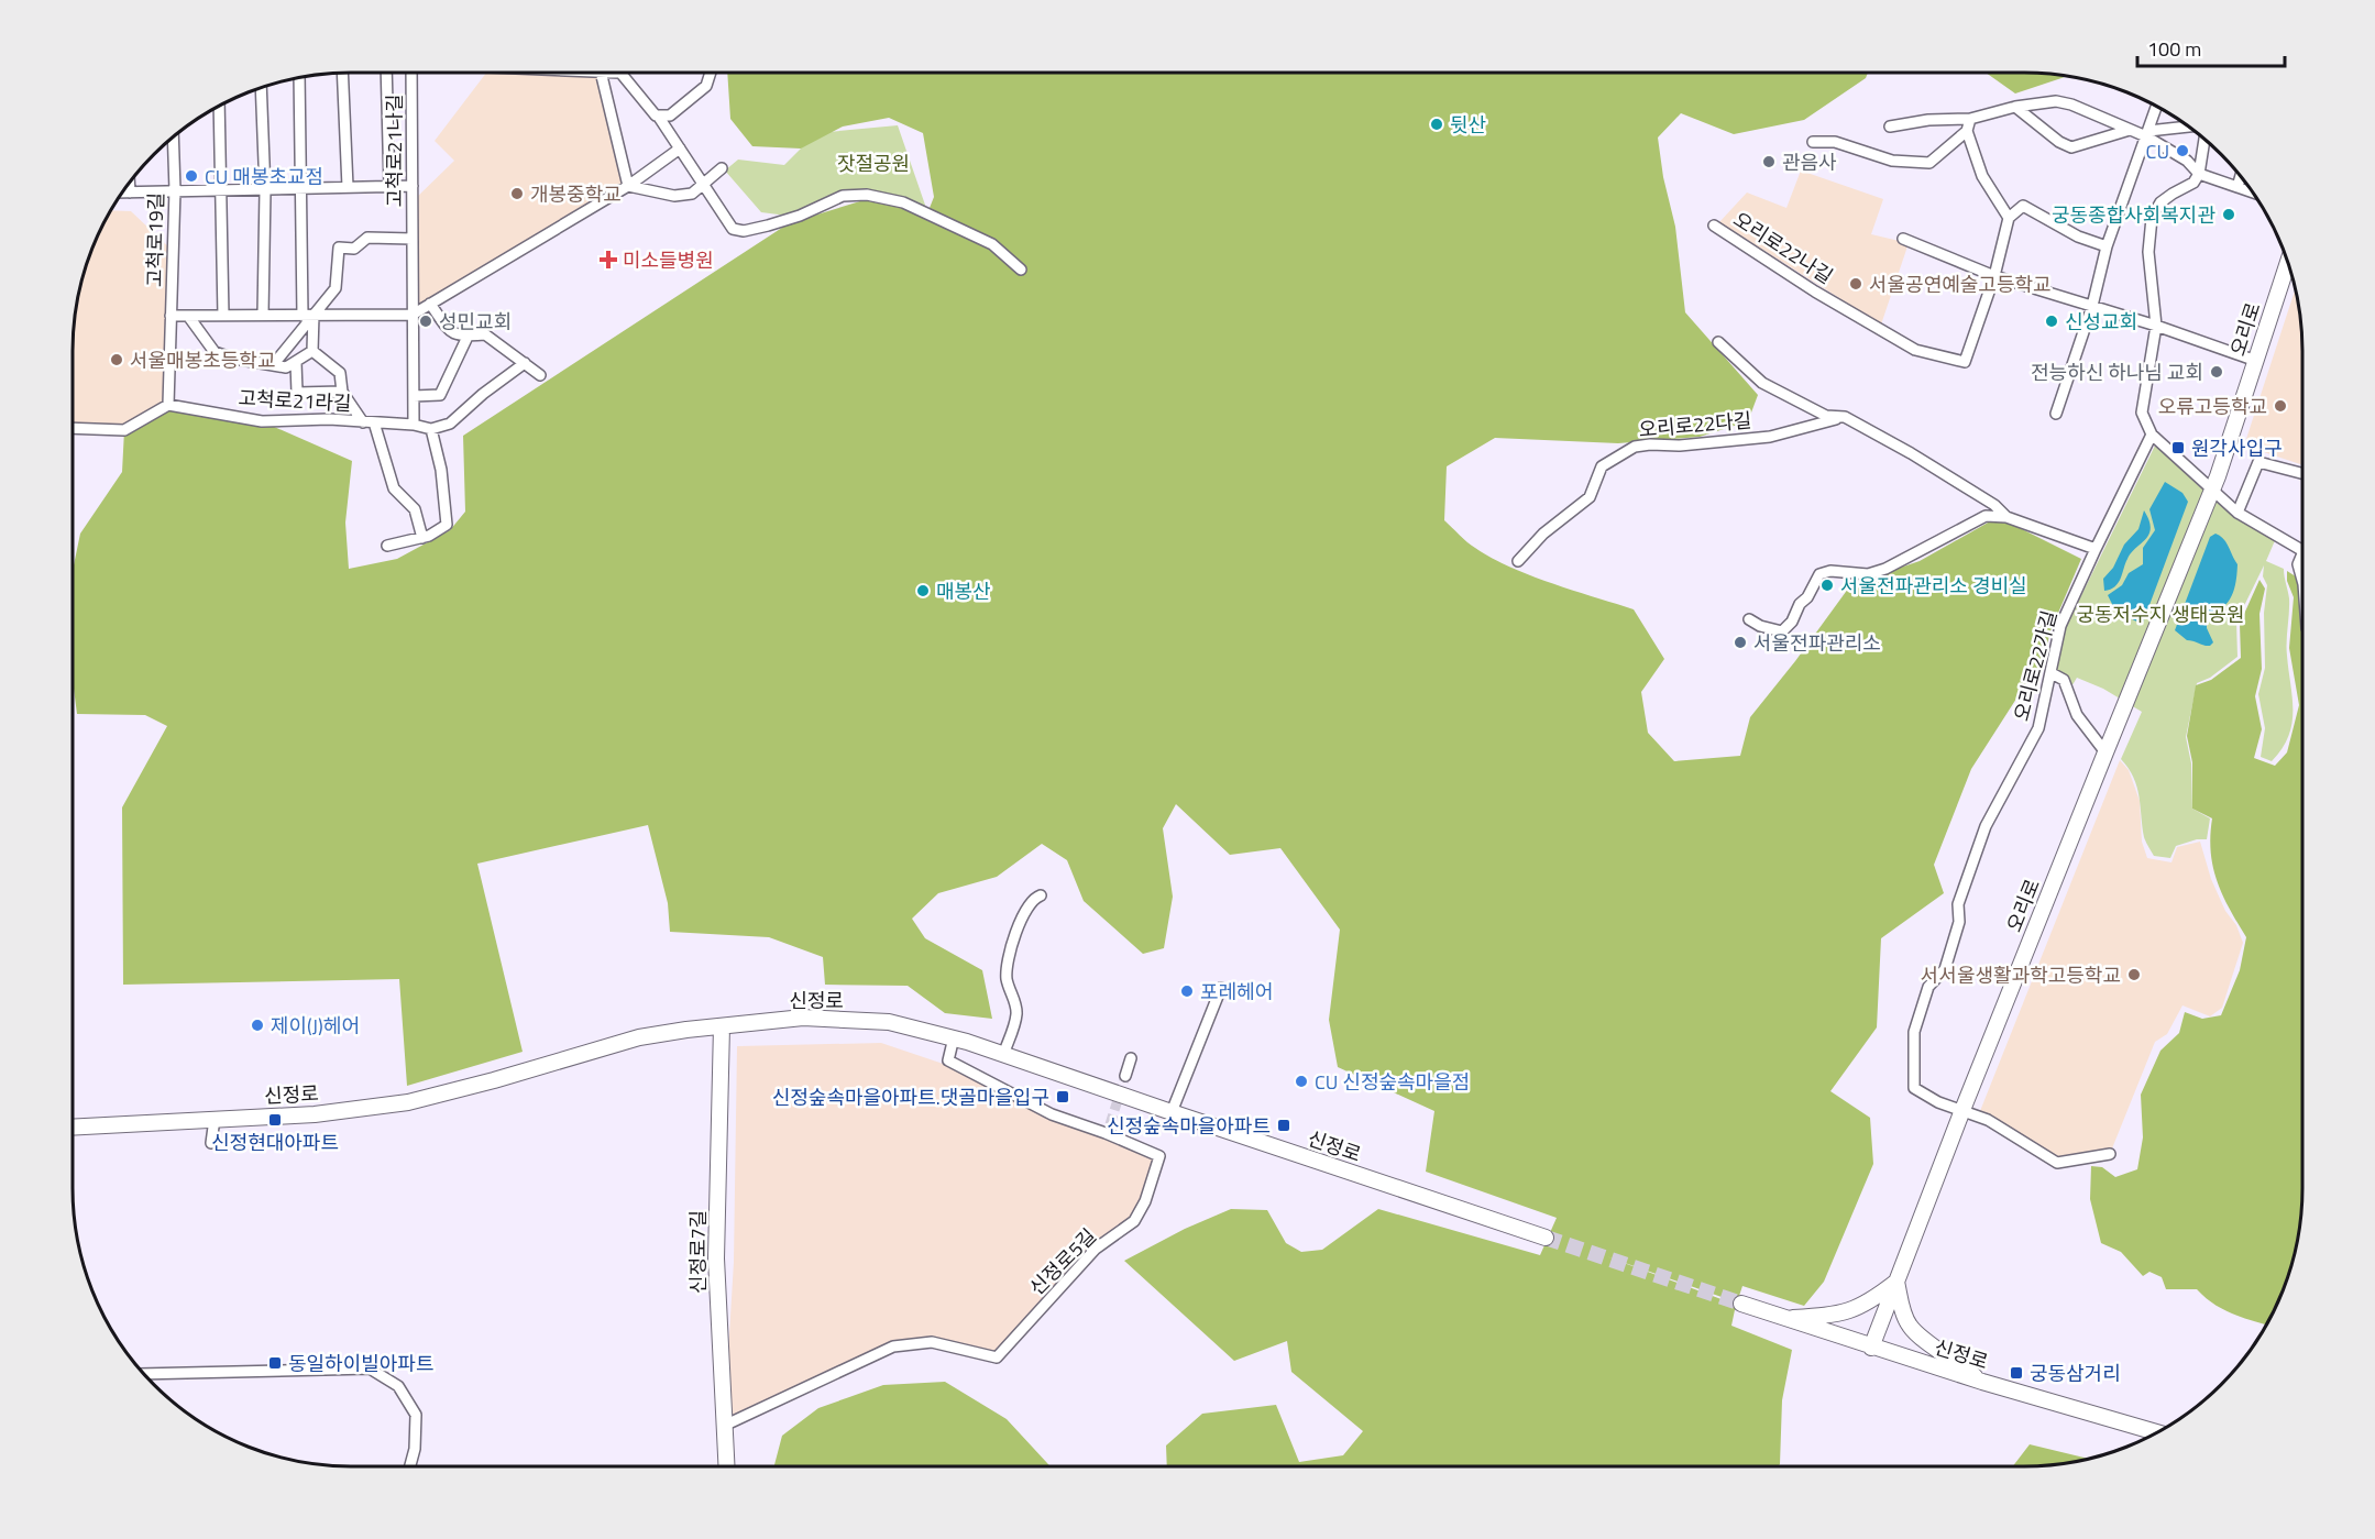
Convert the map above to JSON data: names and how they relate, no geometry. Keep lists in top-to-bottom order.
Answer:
{
  "streets": {
    "main road": ["오리로", "신정로", "신정로7길"],
    "street": [
      "고척로21나길",
      "고척로19길",
      "오리로22나길",
      "고척로21라길",
      "오리로22다길",
      "오리로22가길",
      "신정로5길"
    ]
  },
  "crossings": [
    ["고척로21나길", "고척로19길"],
    ["고척로21나길", "고척로21라길"],
    ["고척로19길", "고척로21라길"],
    ["오리로", "오리로22가길"],
    ["오리로", "신정로"],
    ["오리로22다길", "오리로22가길"],
    ["신정로", "신정로7길"],
    ["신정로", "신정로5길"],
    ["신정로7길", "신정로5길"]
  ],
  "parks": ["잣절공원", "궁동저수지 생태공원"],
  "places": {
    "other": [
      "뒷산",
      "CU",
      "관음사",
      "CU 매봉초교점",
      "개봉중학교",
      "궁동종합사회복지관",
      "서울공연예술고등학교",
      "성민교회",
      "신성교회",
      "서울매봉초등학교",
      "전능하신 하나님 교회",
      "오류고등학교",
      "서울전파관리소 경비실",
      "매봉산",
      "서울전파관리소",
      "서서울생활과학고등학교",
      "포레헤어",
      "제이(J)헤어",
      "CU 신정숲속마을점"
    ],
    "health": ["미소들병원"],
    "transit": [
      "원각사입구",
      "신정숲속마을아파트.댓골마을입구",
      "신정현대아파트",
      "신정숲속마을아파트",
      "동일하이빌아파트",
      "궁동삼거리"
    ]
  },
  "scale_bar": "100 m"
}
